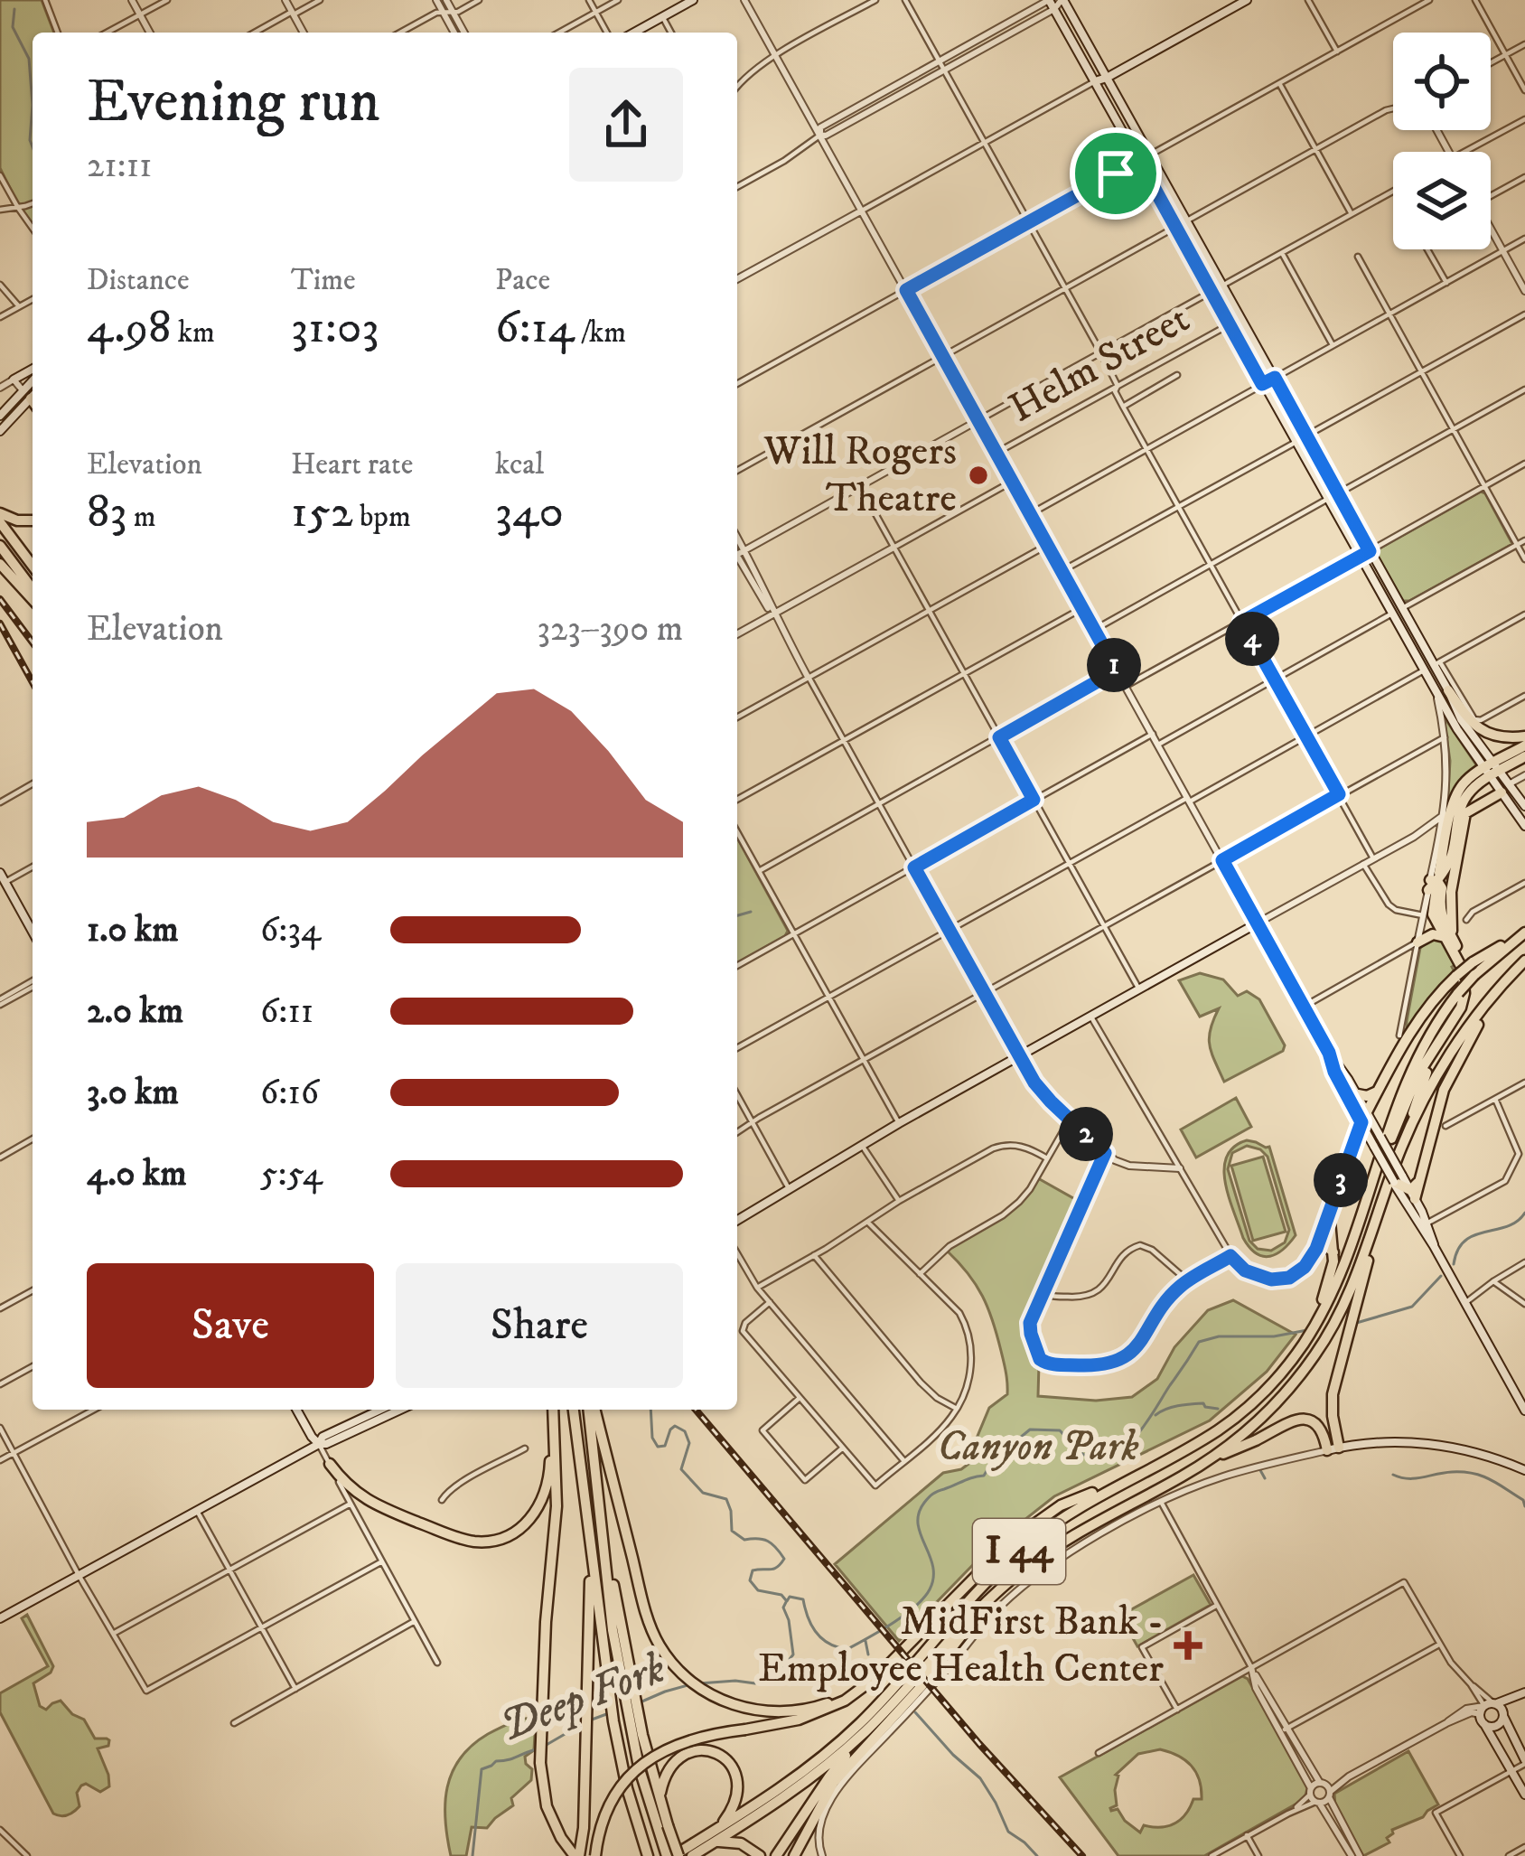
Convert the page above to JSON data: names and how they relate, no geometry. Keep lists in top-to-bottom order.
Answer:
{
  "streets": {
    "highway": ["I 44"],
    "street": ["Helm Street"]
  },
  "water": ["Deep Fork"],
  "parks": ["Canyon Park"],
  "places": {
    "other": ["Will Rogers Theatre"],
    "health": ["MidFirst Bank - Employee Health Center"]
  },
  "page": {
    "heading": ["Evening run", "21:11"],
    "stats": [
      ["Distance", "4.98 km"],
      ["Time", "31:03"],
      ["Pace", "6:14 /km"],
      ["Elevation", "83 m"],
      ["Heart rate", "152 bpm"],
      ["kcal", "340"]
    ],
    "chart": ["Elevation", "323–390 m"],
    "pins": [
      "4",
      "1",
      "2",
      "3"
    ],
    "list": [
      {
        "name": "1.0 km",
        "note": "6:34"
      },
      {
        "name": "2.0 km",
        "note": "6:11"
      },
      {
        "name": "3.0 km",
        "note": "6:16"
      },
      {
        "name": "4.0 km",
        "note": "5:54"
      }
    ],
    "buttons": ["Save", "Share"]
  }
}
